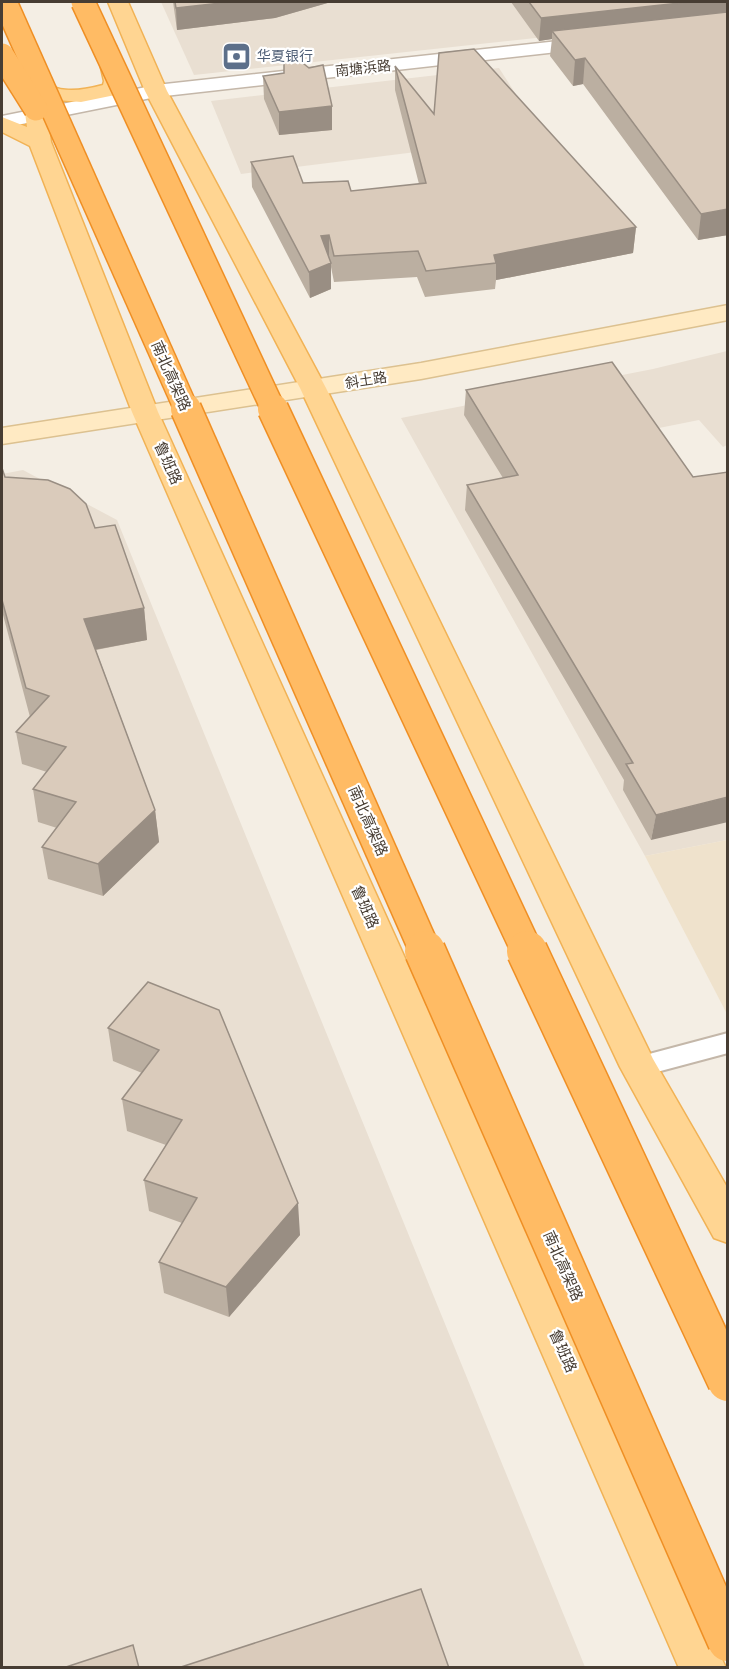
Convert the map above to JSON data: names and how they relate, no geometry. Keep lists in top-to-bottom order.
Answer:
{
  "streets": {
    "highway": ["南北高架路"],
    "main road": ["斜土路", "鲁班路"],
    "street": ["南塘浜路"]
  },
  "crossings": [
    ["南塘浜路", "鲁班路"],
    ["斜土路", "鲁班路"]
  ],
  "places": {
    "bank": ["华夏银行"]
  }
}
